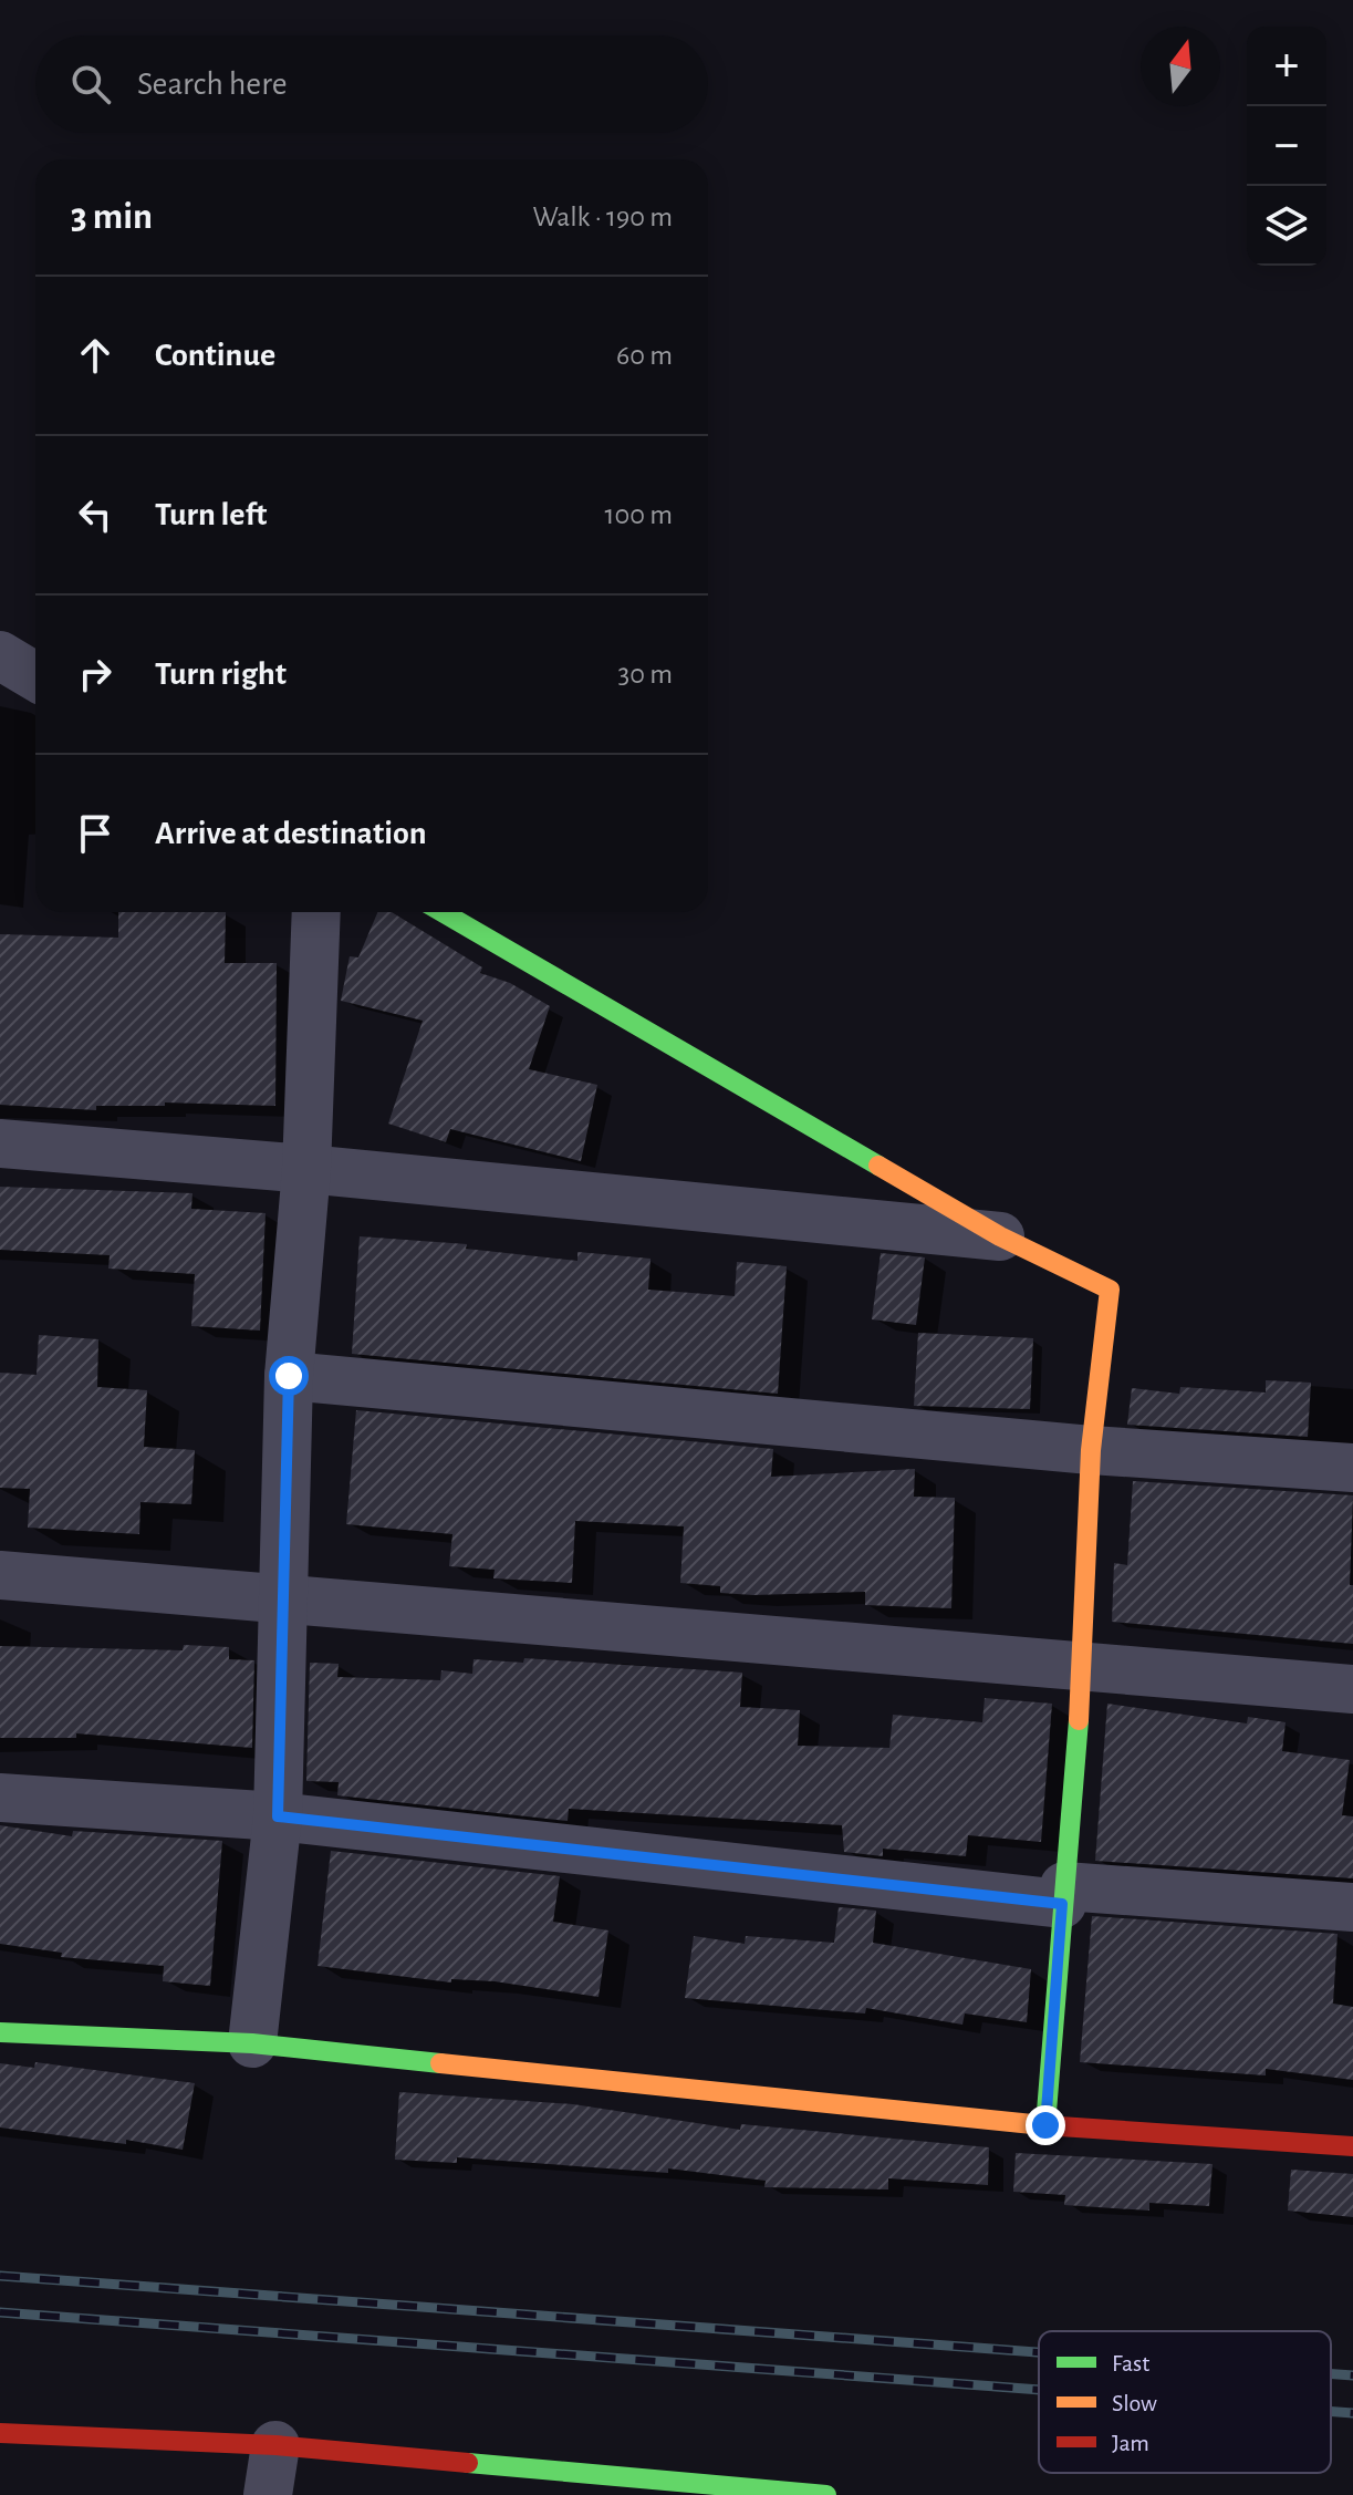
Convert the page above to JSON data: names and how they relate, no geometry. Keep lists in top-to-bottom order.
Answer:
{
  "legend": ["Fast", "Slow", "Jam"],
  "north": "top",
  "page": {
    "map_buttons": ["+", "−"],
    "search": "Search here",
    "heading": ["3 min", "Walk · 190 m"],
    "list": [
      ["Continue", "60 m"],
      ["Turn left", "100 m"],
      ["Turn right", "30 m"],
      "Arrive at destination"
    ]
  }
}
